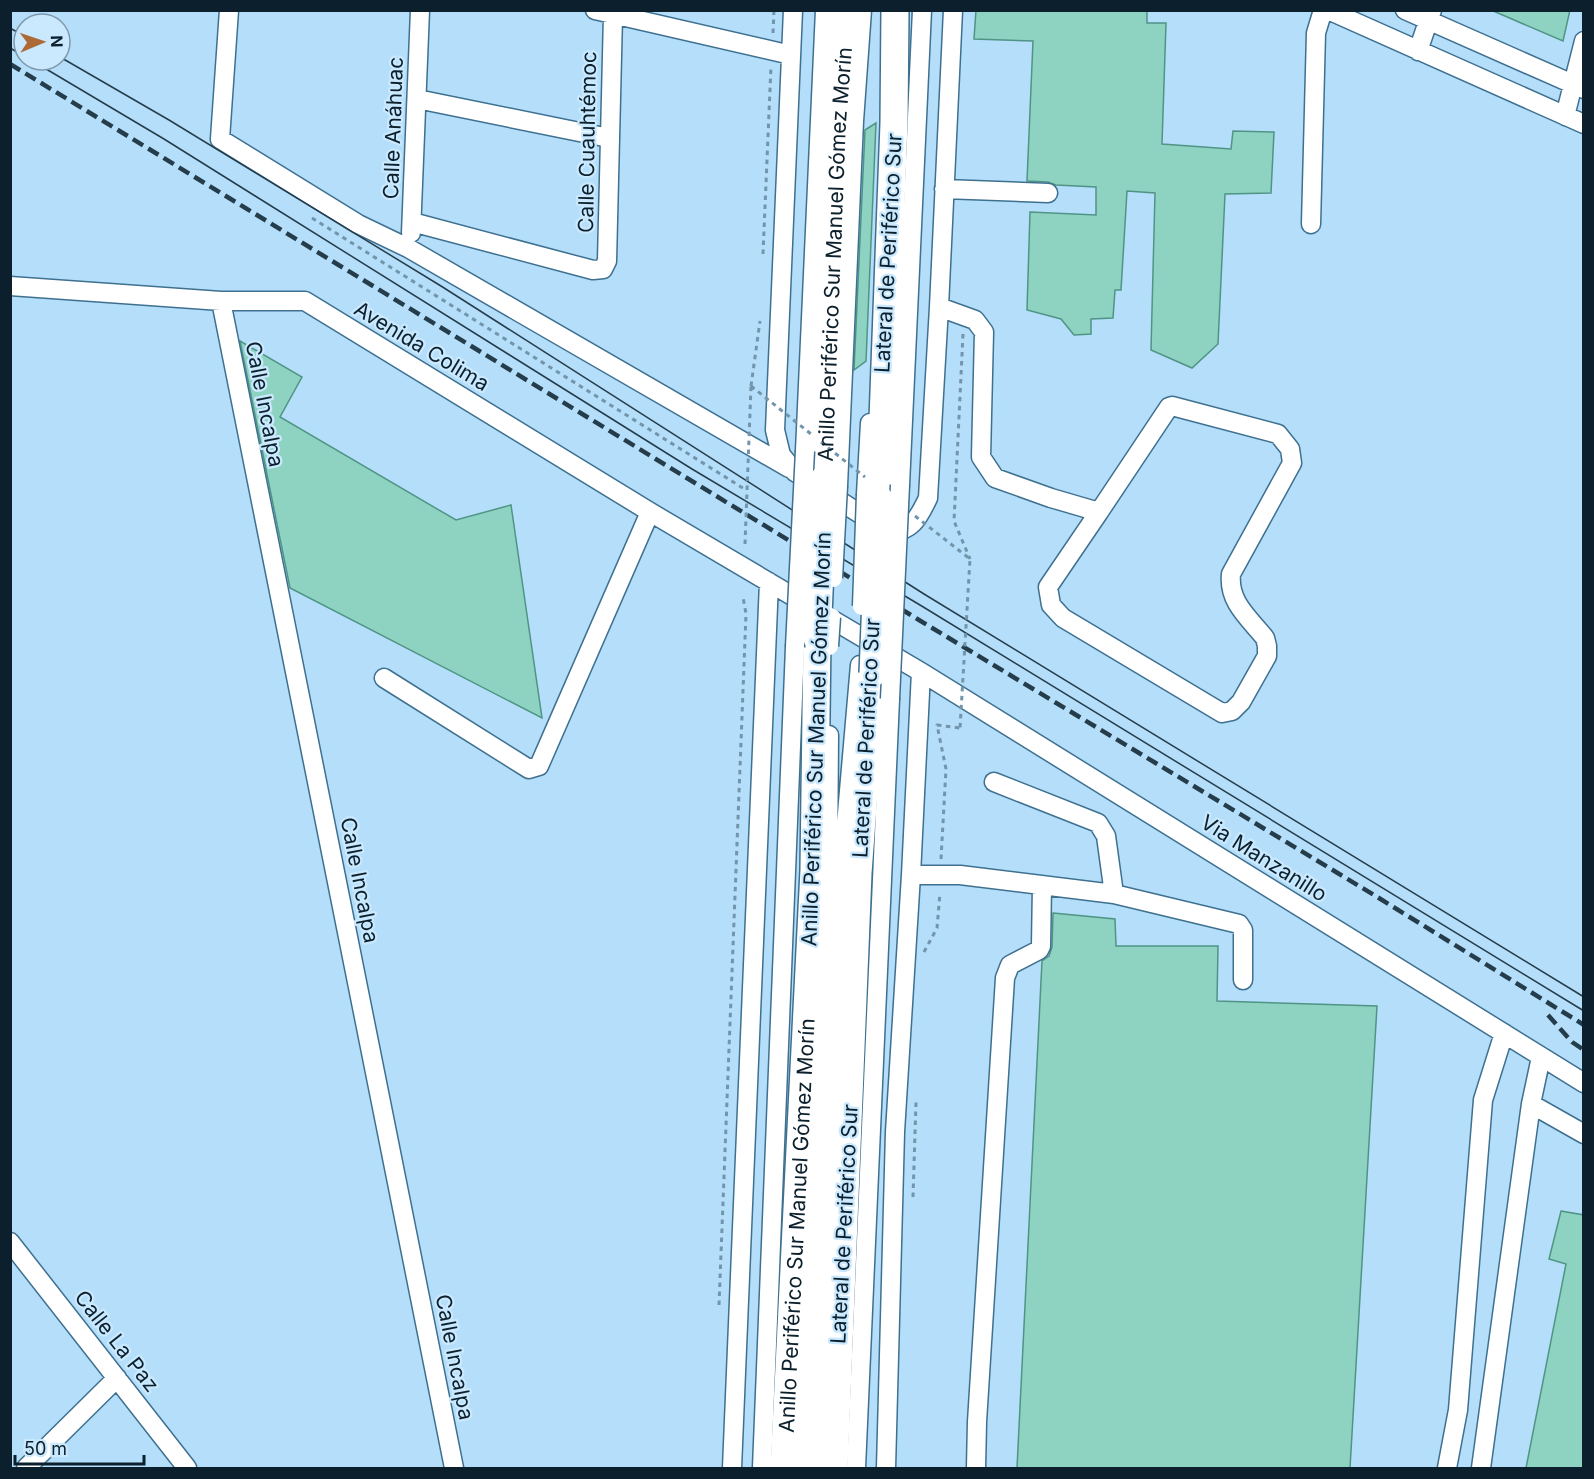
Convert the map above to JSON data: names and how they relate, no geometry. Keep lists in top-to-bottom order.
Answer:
{
  "streets": {
    "highway": ["Anillo Periférico Sur Manuel Gómez Morín"],
    "street": [
      "Calle Anáhuac",
      "Calle Cuauhtémoc",
      "Lateral de Periférico Sur",
      "Avenida Colima",
      "Calle Incalpa",
      "Via Manzanillo",
      "Calle La Paz"
    ]
  },
  "crossings": [
    ["Calle Anáhuac", "Calle Cuauhtémoc"],
    ["Avenida Colima", "Calle Incalpa"],
    ["Avenida Colima", "Via Manzanillo"]
  ],
  "scale_bar": "50 m",
  "north": "right"
}
